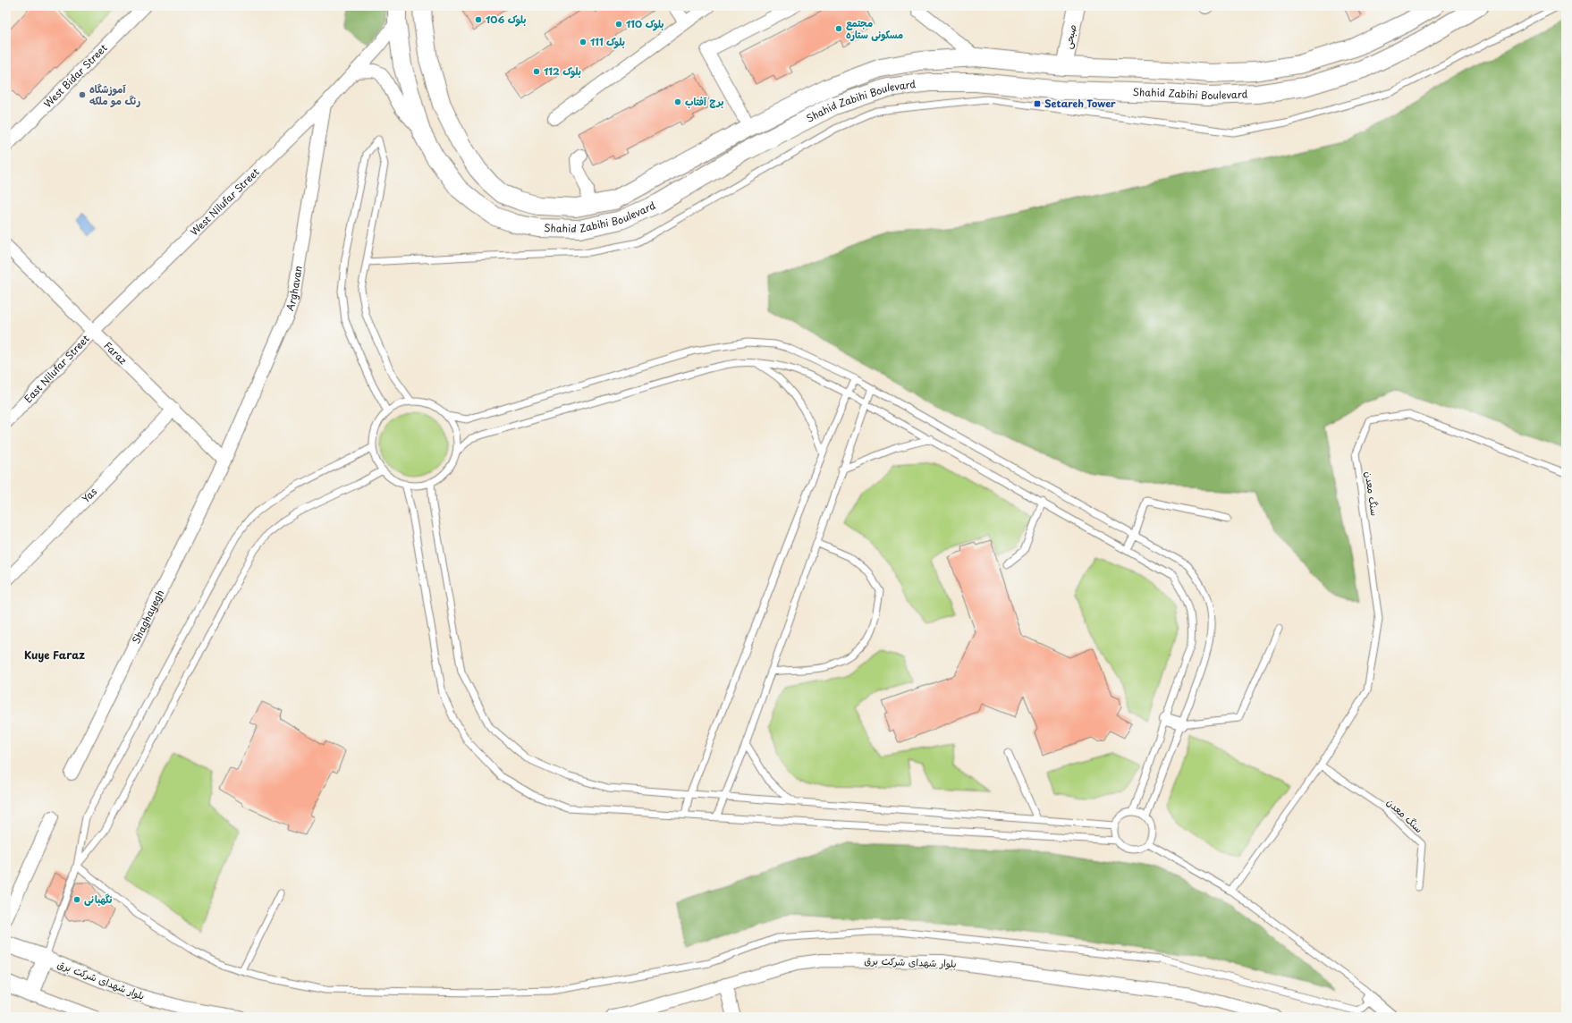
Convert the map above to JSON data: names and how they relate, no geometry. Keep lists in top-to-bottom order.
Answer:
{
  "streets": {
    "main road": ["Shahid Zabihi Boulevard"],
    "street": [
      "صبحی",
      "West Bidar Street",
      "West Nilufar Street",
      "Arghavan",
      "Faraz",
      "East Nilufar Street",
      "Yas",
      "Shaghayegh",
      "بلوار شهدای شرکت برق"
    ],
    "lane": ["سنگ معدن"]
  },
  "crossings": [
    ["صبحی", "Shahid Zabihi Boulevard"],
    ["Shahid Zabihi Boulevard", "West Nilufar Street"],
    ["West Nilufar Street", "Arghavan"],
    ["West Nilufar Street", "Faraz"],
    ["West Nilufar Street", "East Nilufar Street"],
    ["Arghavan", "Faraz"],
    ["Arghavan", "Shaghayegh"],
    ["Faraz", "East Nilufar Street"],
    ["Faraz", "Yas"],
    ["Faraz", "Shaghayegh"]
  ],
  "districts": ["Kuye Faraz"],
  "places": {
    "other": [
      "بلوک 106",
      "بلوک 110",
      "مجتمع مسکونی ستاره",
      "بلوک 111",
      "بلوک 112",
      "آموزشگاه رنگ مو ملکه",
      "برج آفتاب",
      "نگهبانی"
    ],
    "transit": ["Setareh Tower"]
  }
}
